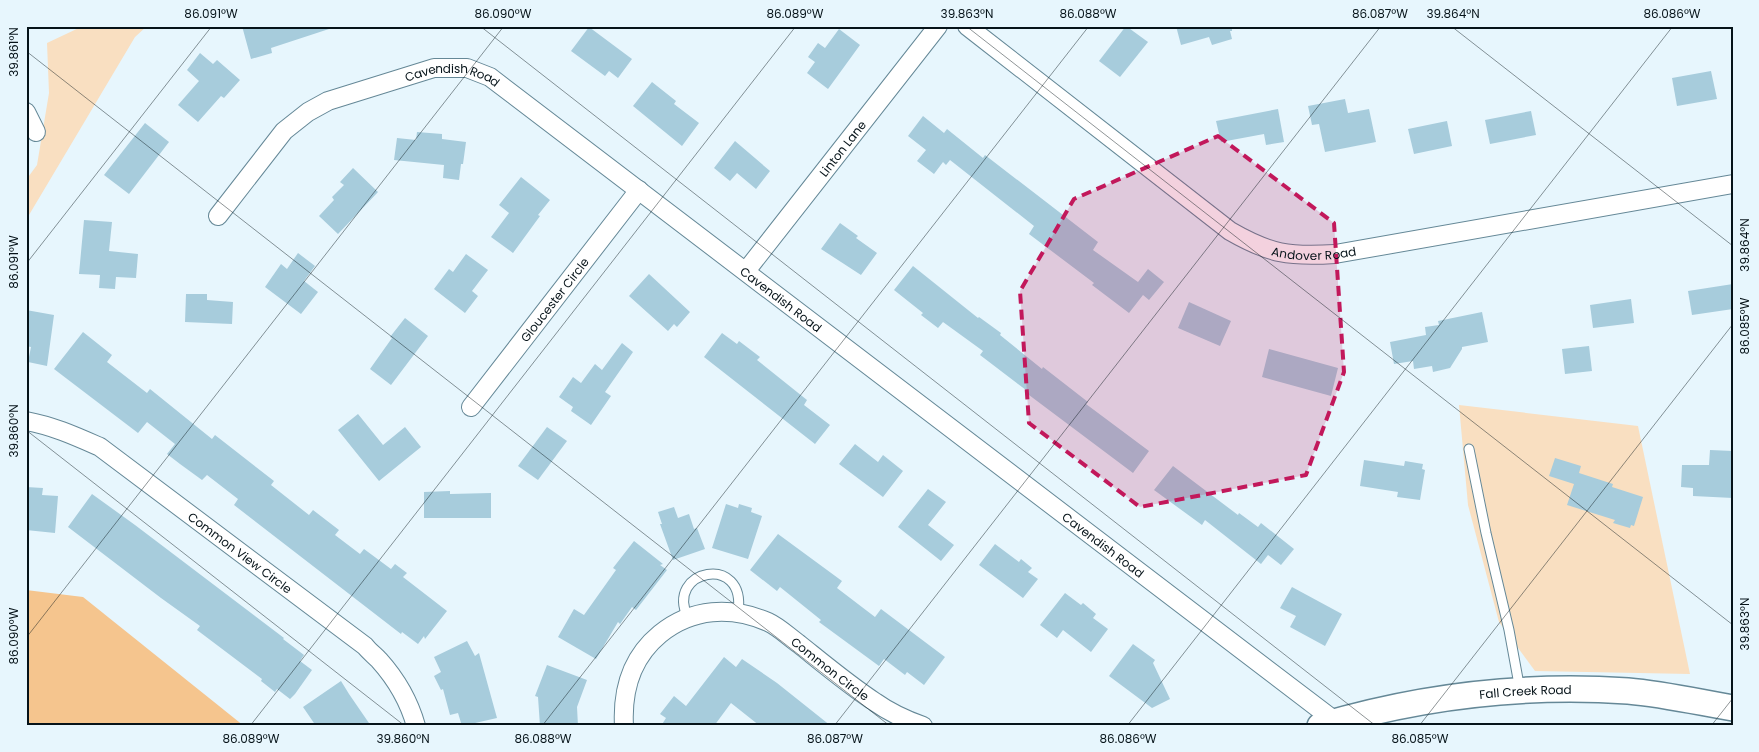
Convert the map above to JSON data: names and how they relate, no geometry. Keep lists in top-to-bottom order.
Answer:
{
  "streets": {
    "main road": ["Fall Creek Road"],
    "street": [
      "Cavendish Road",
      "Linton Lane",
      "Andover Road",
      "Gloucester Circle",
      "Common View Circle",
      "Common Circle"
    ]
  },
  "crossings": [
    ["Cavendish Road", "Linton Lane"],
    ["Cavendish Road", "Gloucester Circle"],
    ["Cavendish Road", "Fall Creek Road"]
  ],
  "coordinates": [
    "86.091°W",
    "86.090°W",
    "86.089°W",
    "39.863°N",
    "86.088°W",
    "86.087°W",
    "39.864°N",
    "86.086°W",
    "39.861°N",
    "86.085°W",
    "39.860°N"
  ]
}
